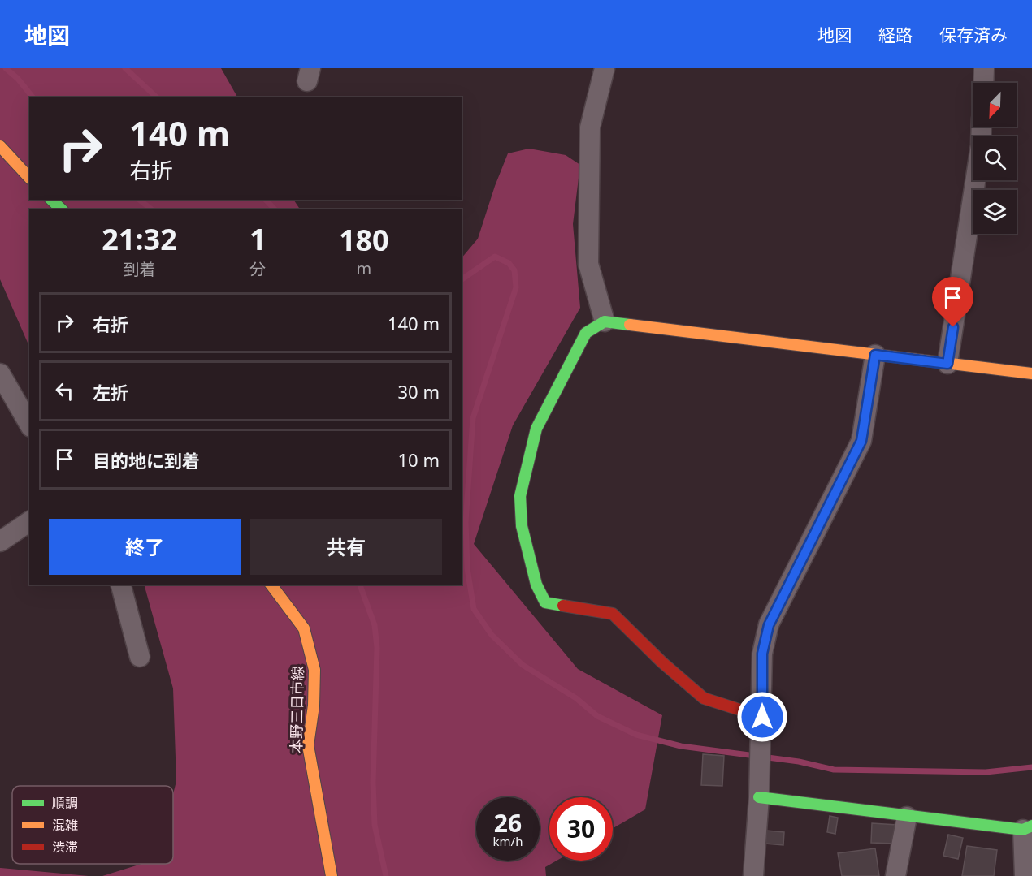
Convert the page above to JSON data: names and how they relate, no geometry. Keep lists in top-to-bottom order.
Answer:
{
  "streets": {
    "street": ["本野三日市線"]
  },
  "legend": ["順調", "混雑", "渋滞"],
  "north": "bottom left",
  "page": {
    "header": "地図",
    "nav": ["地図", "経路", "保存済み"],
    "turn": ["140 m", "右折"],
    "eta": [
      "21:32",
      "到着",
      "1",
      "分",
      "180",
      "m"
    ],
    "list": [
      {
        "name": "右折",
        "value": "140 m"
      },
      {
        "name": "左折",
        "value": "30 m"
      },
      {
        "name": "目的地に到着",
        "value": "10 m"
      }
    ],
    "buttons": ["終了", "共有"],
    "speed": "26 km/h",
    "limit": "30"
  }
}
